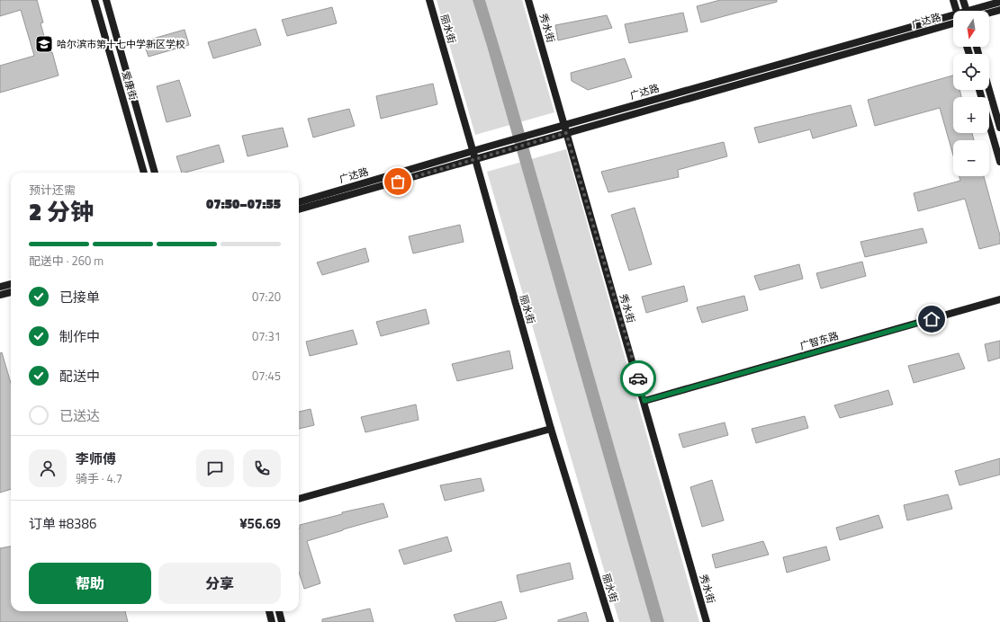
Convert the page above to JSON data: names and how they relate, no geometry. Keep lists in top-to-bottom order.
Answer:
{
  "streets": {
    "main road": [
      "广达路",
      "秀水街",
      "丽水街",
      "爱康街",
      "广智东路"
    ]
  },
  "crossings": [
    ["广达路", "秀水街"],
    ["广达路", "丽水街"],
    ["秀水街", "广智东路"]
  ],
  "places": {
    "school or university": ["哈尔滨市第十七中学新区学校"]
  },
  "north": "bottom",
  "page": {
    "map_buttons": ["+", "−"],
    "heading": ["2 分钟", "预计还需", "07:50–07:55"],
    "panel": [
      "李师傅",
      "骑手 · 4.7",
      "订单 #8386",
      "¥56.69"
    ],
    "bar": "配送中 · 260 m",
    "list": [
      ["已接单", "07:20"],
      ["制作中", "07:31"],
      ["配送中", "07:45"],
      "已送达"
    ],
    "buttons": ["帮助", "分享"]
  }
}
